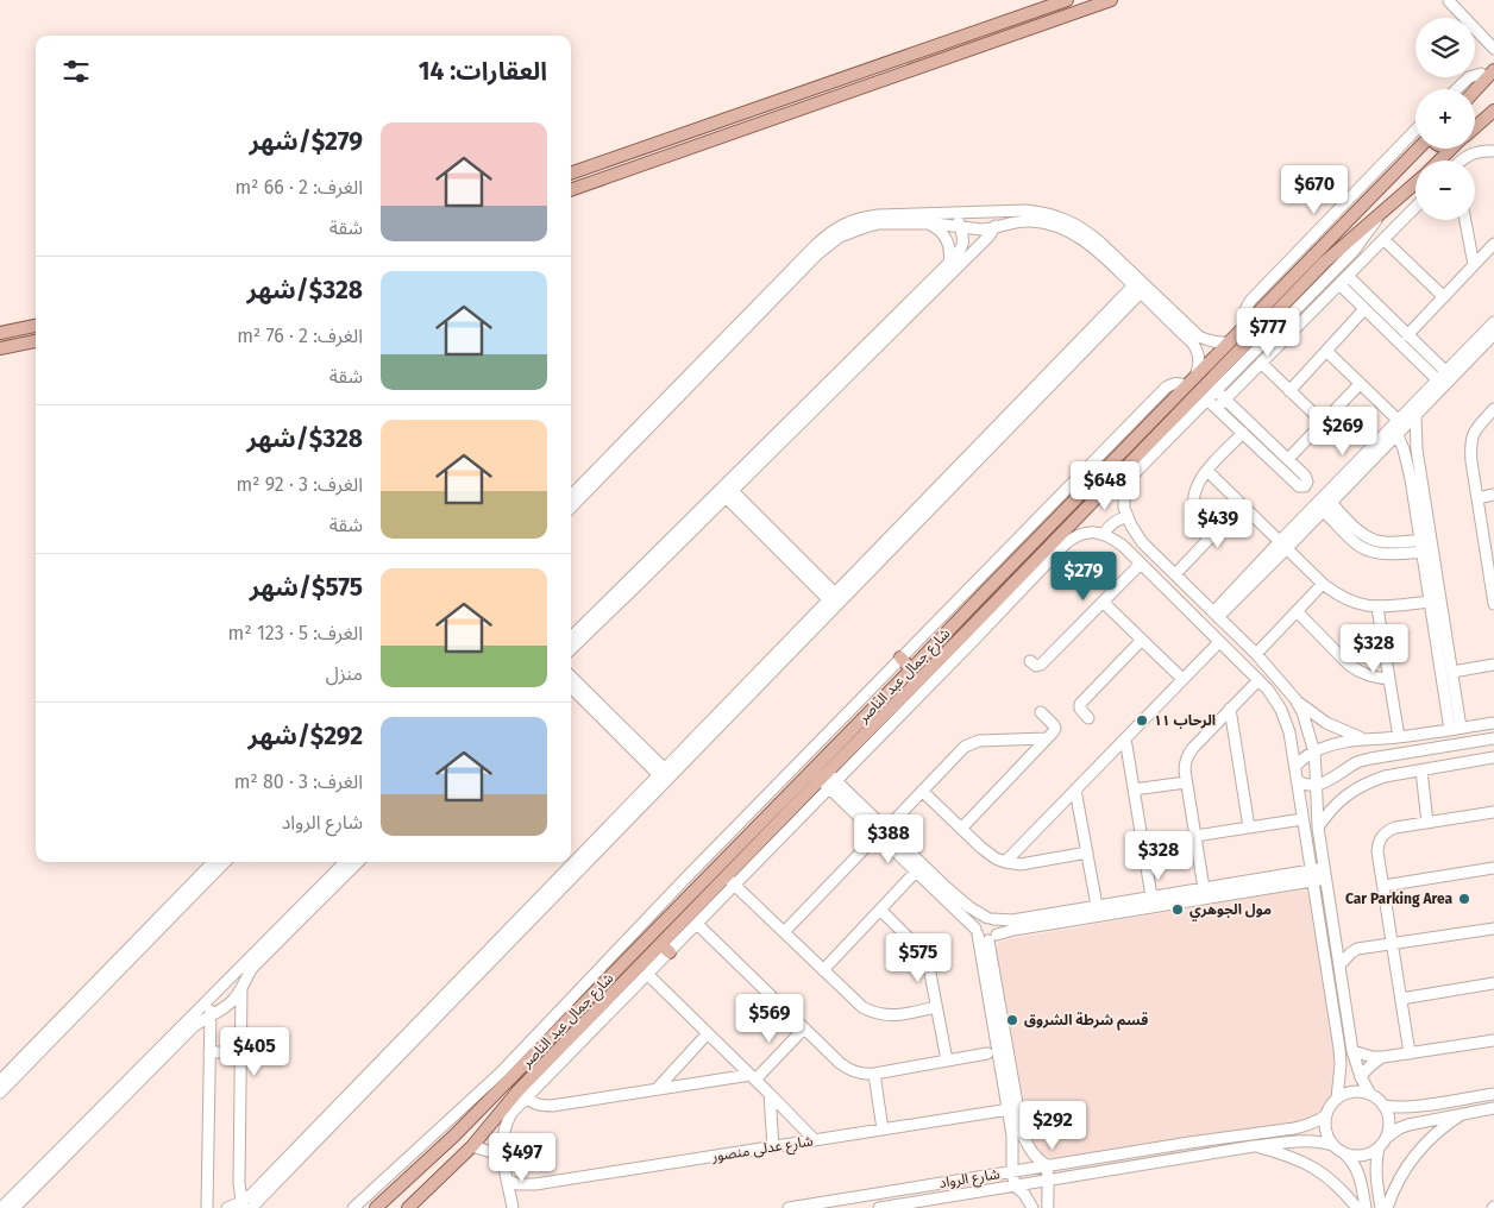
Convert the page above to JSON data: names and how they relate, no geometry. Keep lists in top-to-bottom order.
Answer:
{
  "streets": {
    "main road": ["شارع جمال عبد الناصر"],
    "street": ["شارع عدلى منصور", "شارع الرواد"]
  },
  "places": [
    "الرحاب ١١",
    "Car Parking Area",
    "مول الجوهري",
    "قسم شرطة الشروق"
  ],
  "page": {
    "map_buttons": ["+", "−"],
    "heading": "العقارات: 14",
    "list": [
      {
        "name": "$279/شهر",
        "note": "الغرف: 2 · 66 m² · شقة"
      },
      {
        "name": "$328/شهر",
        "note": "الغرف: 2 · 76 m² · شقة"
      },
      {
        "name": "$328/شهر",
        "note": "الغرف: 3 · 92 m² · شقة"
      },
      {
        "name": "$575/شهر",
        "note": "الغرف: 5 · 123 m² · منزل"
      },
      {
        "name": "$292/شهر",
        "note": "الغرف: 3 · 80 m² · شارع الرواد"
      }
    ],
    "price": [
      "$670",
      "$777",
      "$269",
      "$648",
      "$439",
      "$279",
      "$328",
      "$388",
      "$328",
      "$575",
      "$569",
      "$405",
      "$292",
      "$497"
    ]
  }
}
